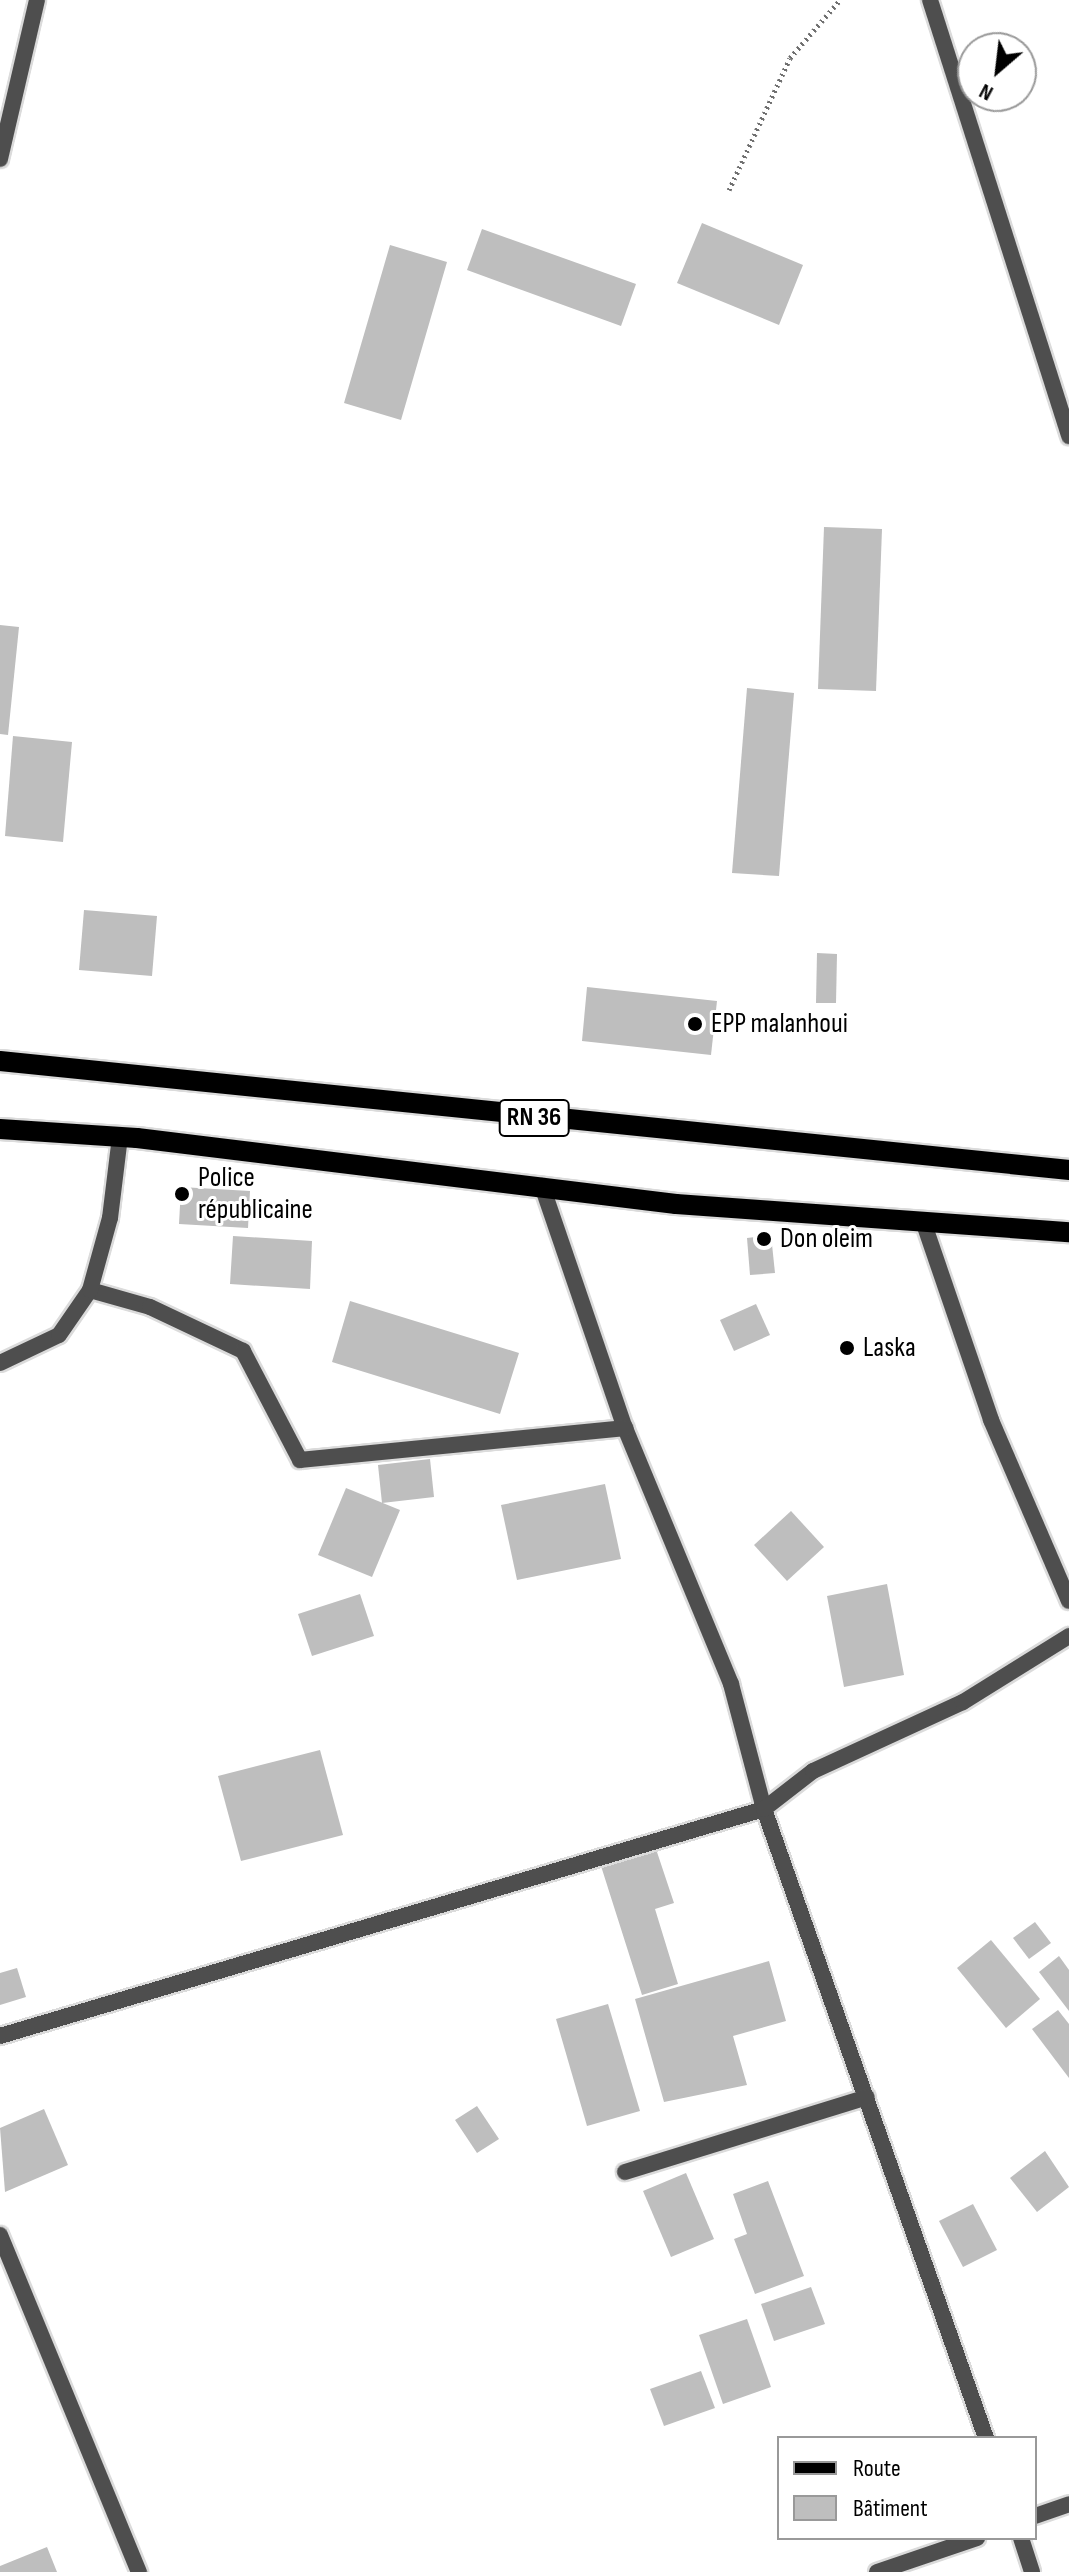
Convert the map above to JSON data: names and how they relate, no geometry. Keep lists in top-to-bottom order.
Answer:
{
  "streets": {
    "main road": ["RN 36"]
  },
  "places": [
    "EPP malanhoui",
    "Police républicaine",
    "Don oleim",
    "Laska"
  ],
  "legend": ["Route", "Bâtiment"],
  "north": "bottom left"
}
